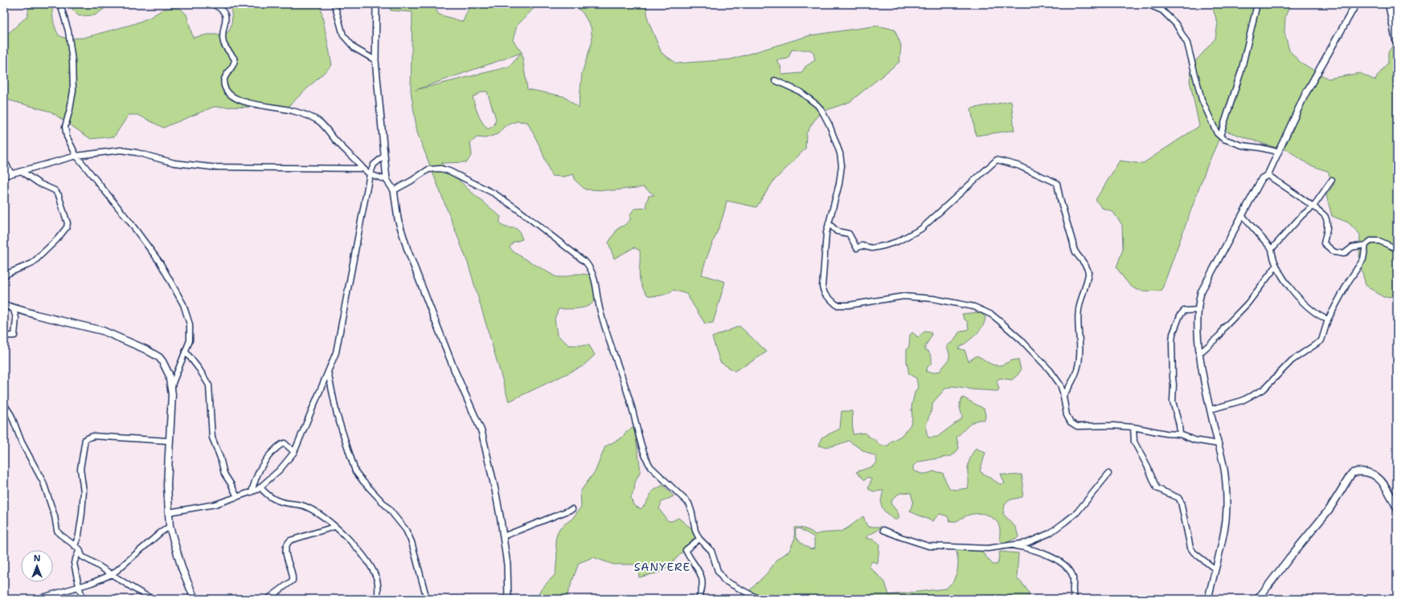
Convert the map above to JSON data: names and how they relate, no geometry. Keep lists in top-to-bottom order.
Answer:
{
  "districts": ["SANYERE"],
  "north": "top"
}
